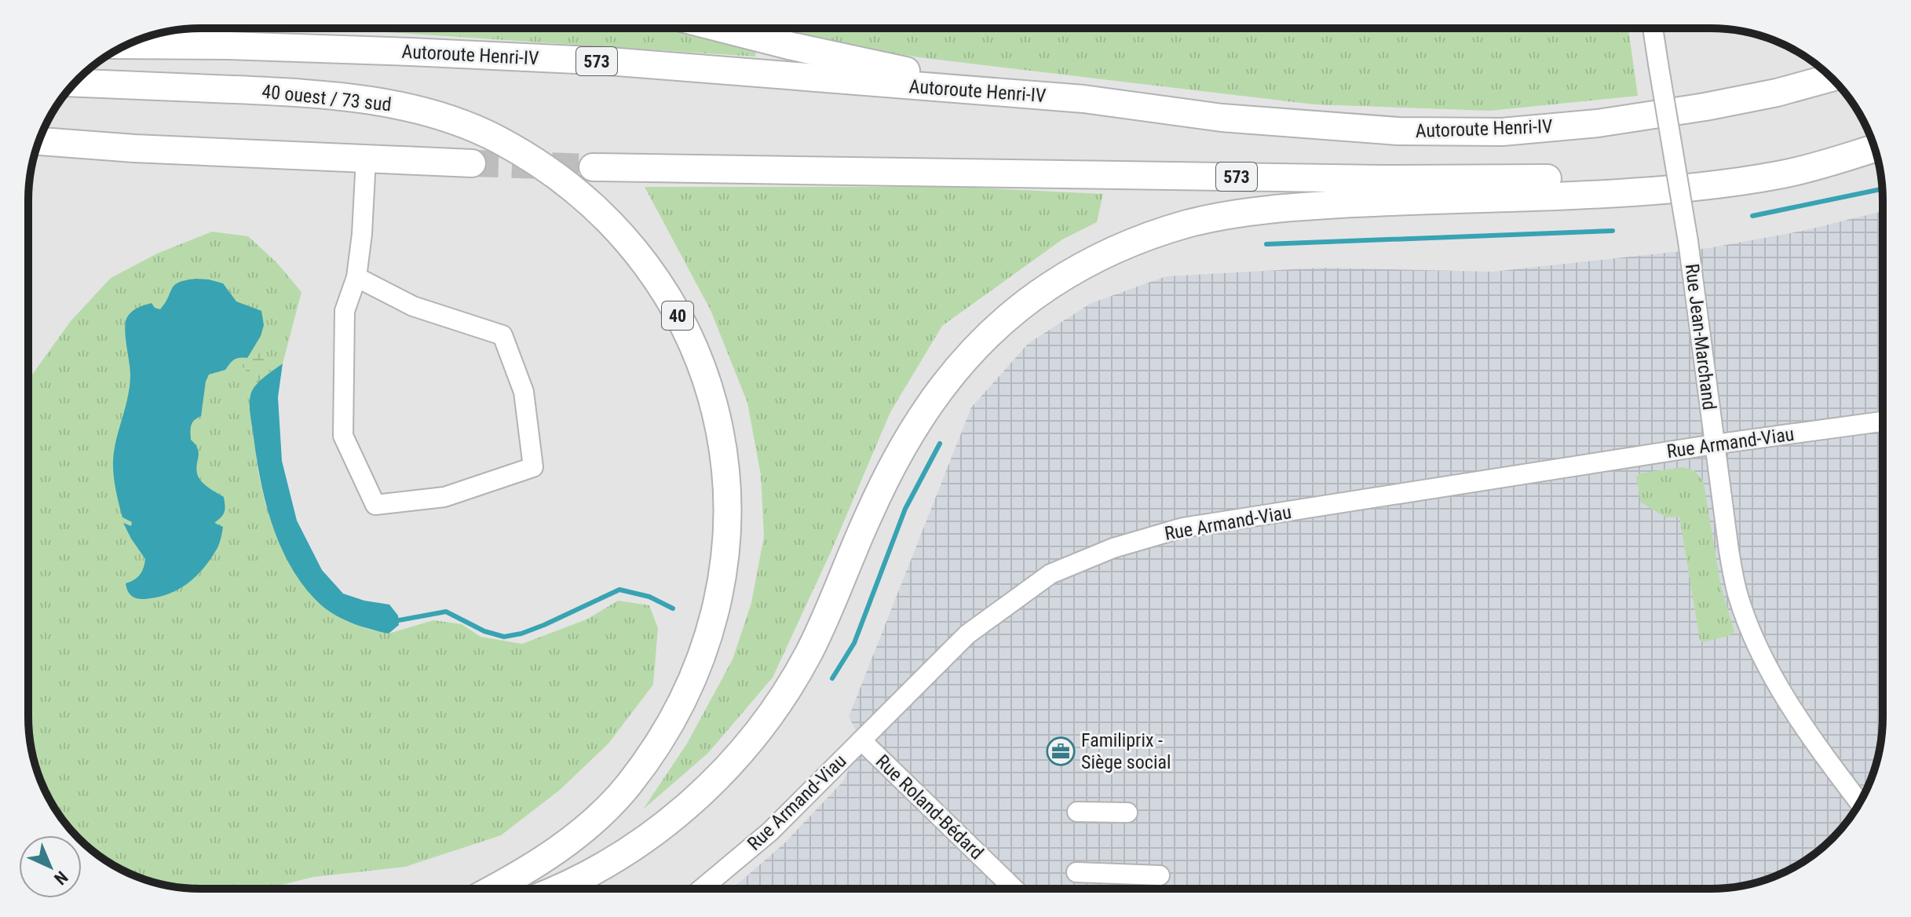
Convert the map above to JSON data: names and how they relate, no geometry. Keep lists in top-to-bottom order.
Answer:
{
  "streets": {
    "highway": [
      "Autoroute Henri-IV",
      "573",
      "40 ouest / 73 sud",
      "40"
    ],
    "street": ["Rue Jean-Marchand", "Rue Armand-Viau", "Rue Roland-Bédard"]
  },
  "crossings": [
    ["Rue Jean-Marchand", "Rue Armand-Viau"],
    ["Rue Armand-Viau", "Rue Roland-Bédard"]
  ],
  "places": {
    "office": ["Familiprix - Siège social"]
  },
  "north": "bottom right"
}
